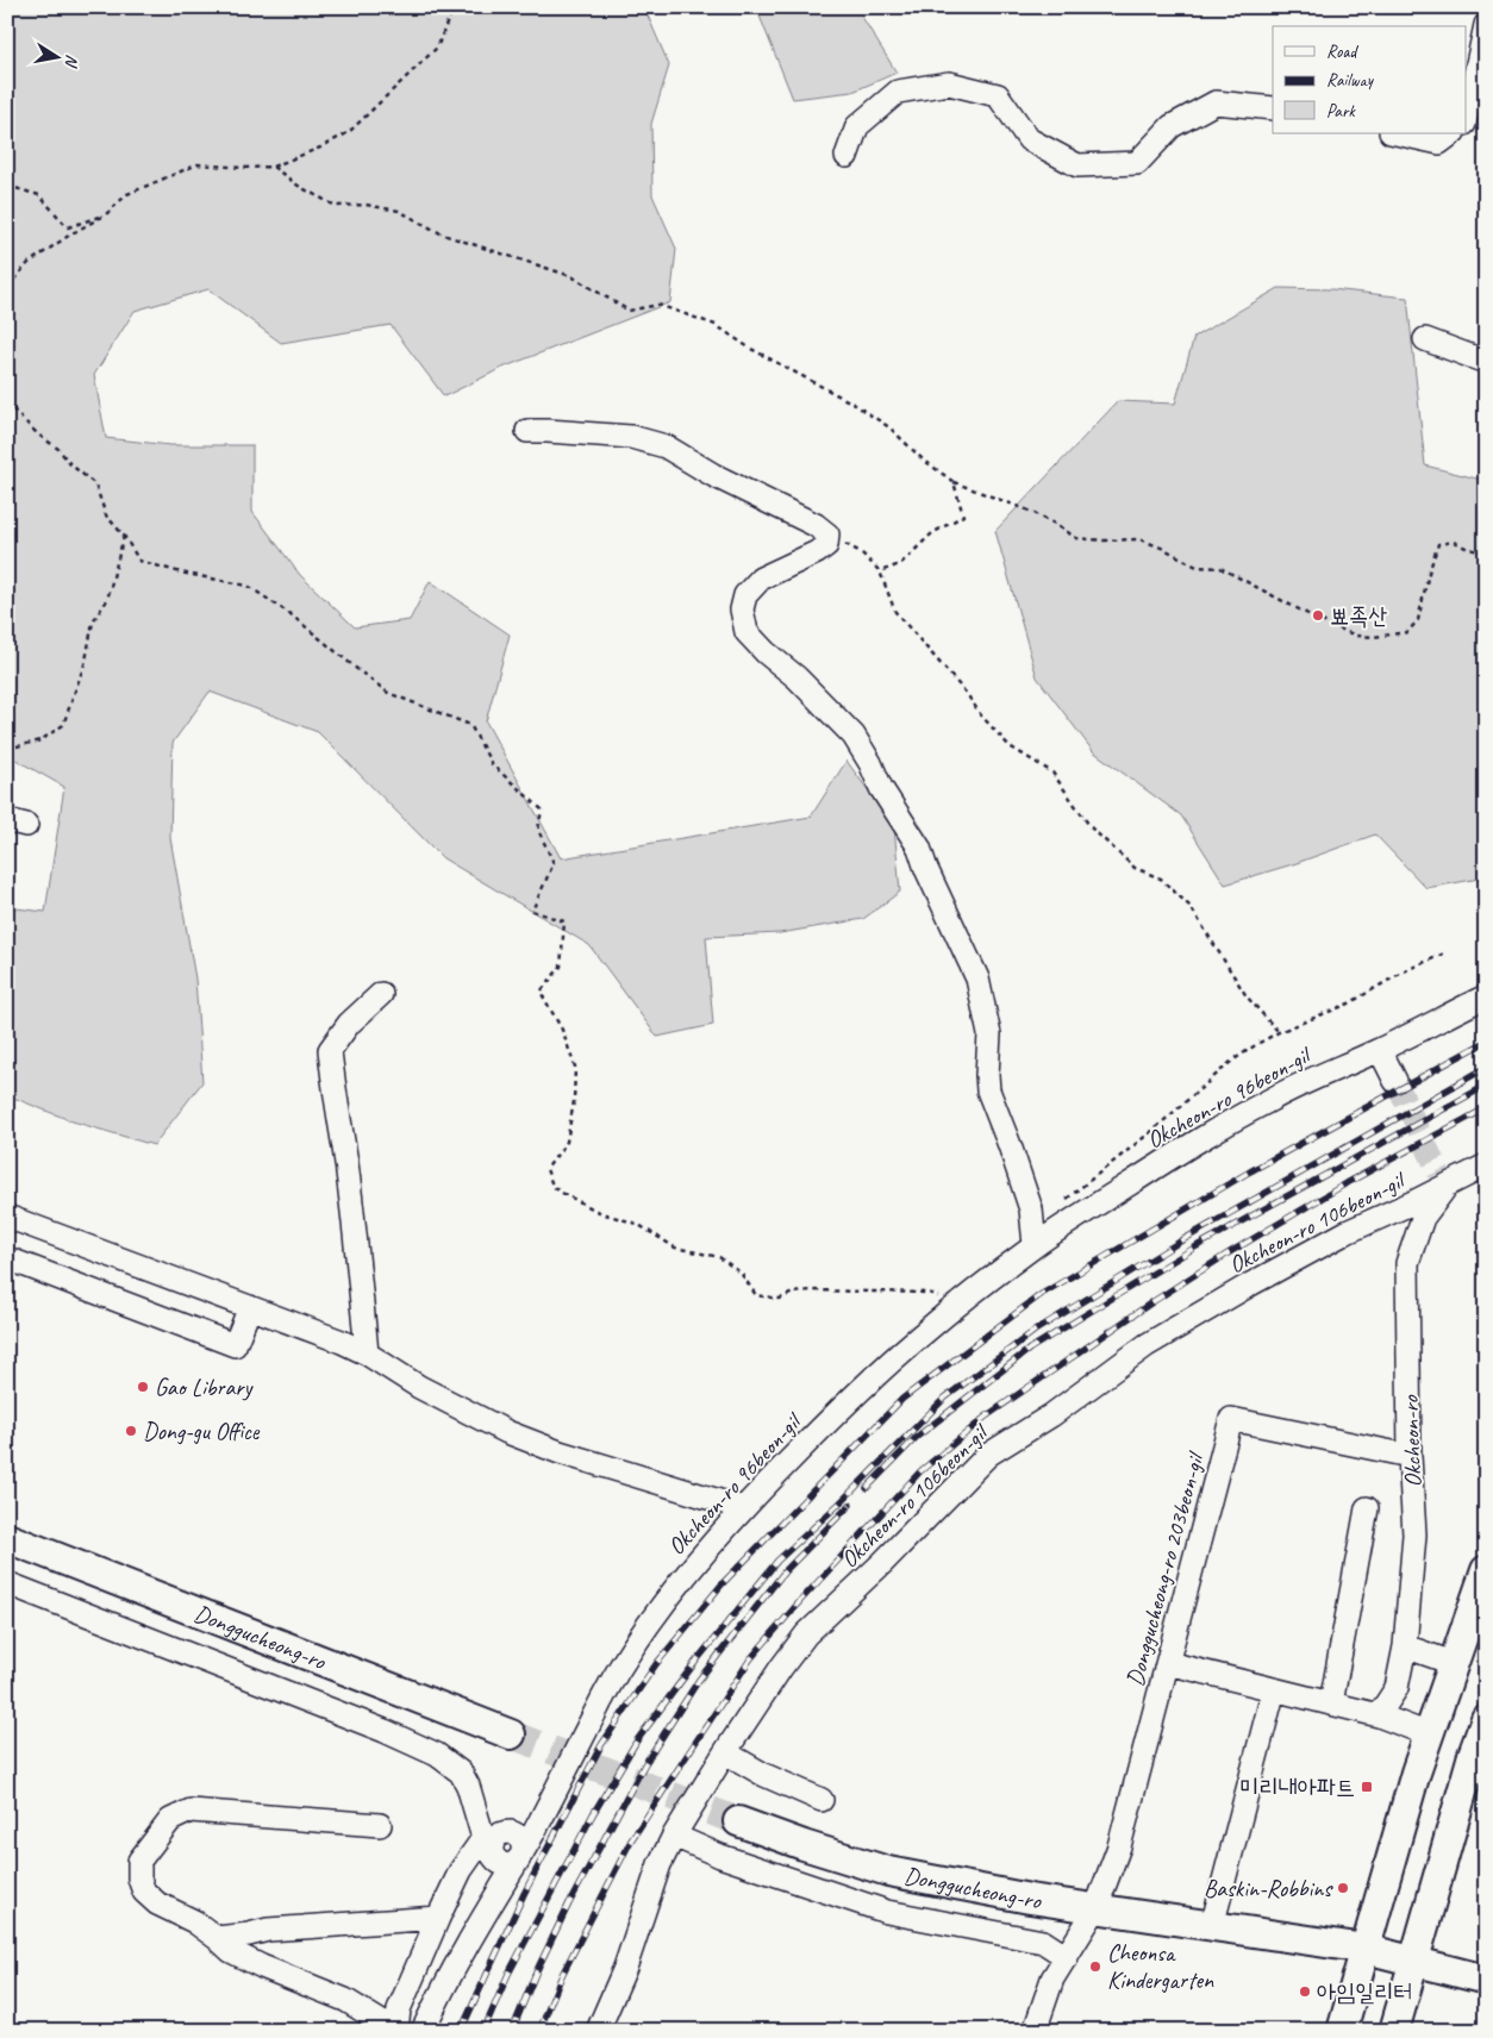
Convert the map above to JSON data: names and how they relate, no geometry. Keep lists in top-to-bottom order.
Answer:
{
  "streets": {
    "main road": ["Donggucheong-ro"],
    "street": [
      "Okcheon-ro 96beon-gil",
      "Okcheon-ro 106beon-gil",
      "Okcheon-ro",
      "Donggucheong-ro 203beon-gil"
    ]
  },
  "crossings": [
    ["Okcheon-ro 106beon-gil", "Okcheon-ro"],
    ["Okcheon-ro", "Donggucheong-ro 203beon-gil"],
    ["Donggucheong-ro 203beon-gil", "Donggucheong-ro"]
  ],
  "places": {
    "other": [
      "뾰족산",
      "Gao Library",
      "Dong-gu Office",
      "Baskin-Robbins",
      "Cheonsa Kindergarten",
      "아임일리터"
    ],
    "transit": ["미리내아파트"]
  },
  "legend": ["Road", "Railway", "Park"],
  "north": "right"
}
